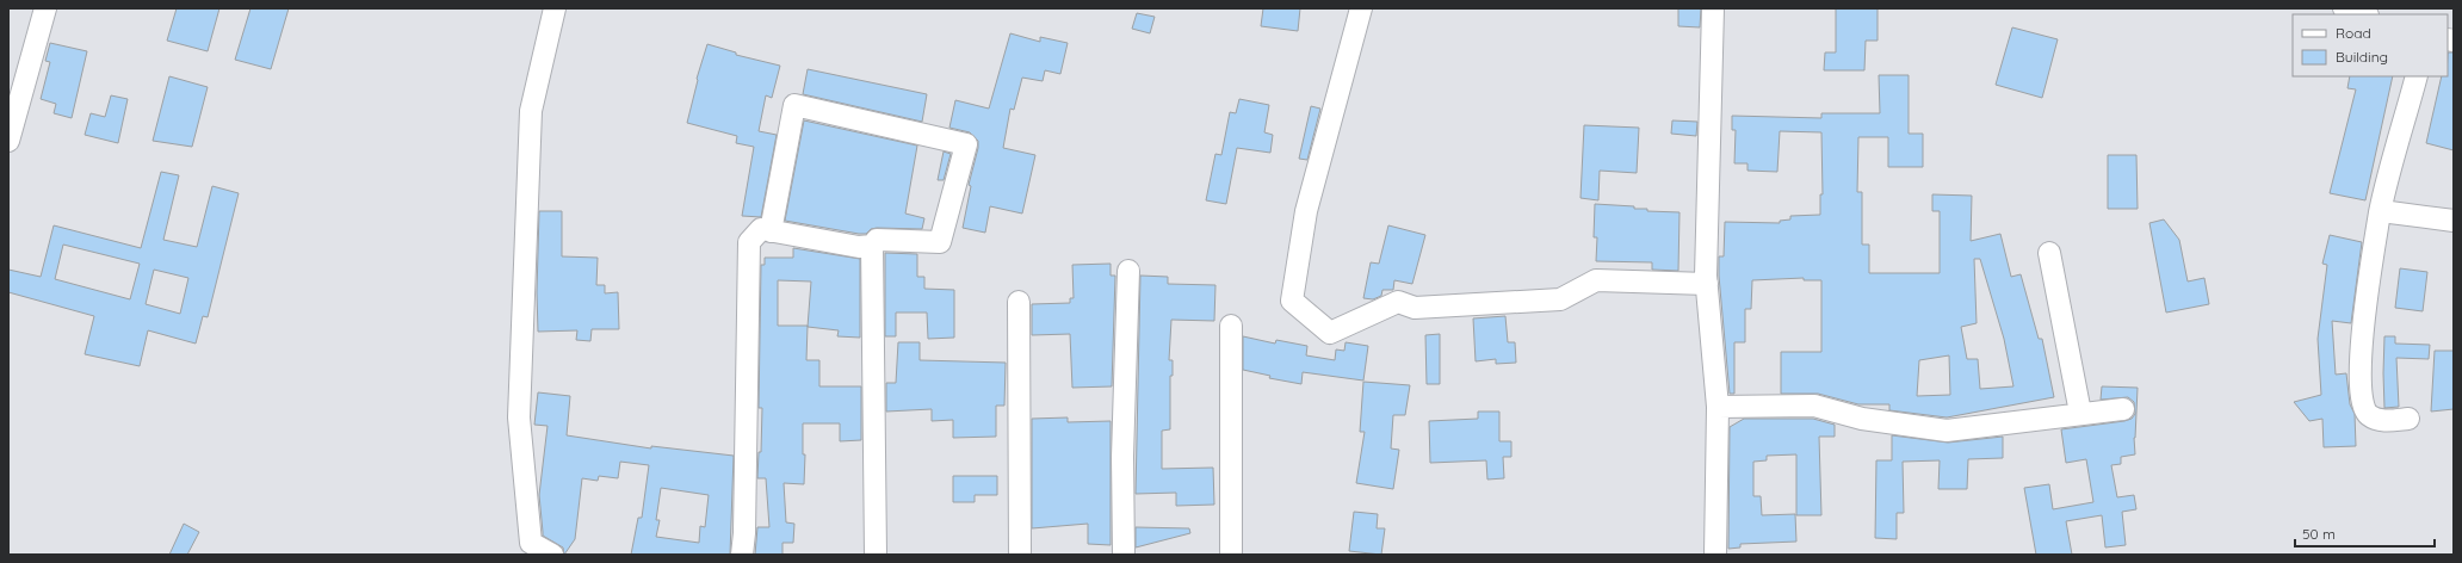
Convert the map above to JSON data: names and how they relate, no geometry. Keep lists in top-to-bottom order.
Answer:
{
  "legend": ["Road", "Building"],
  "scale_bar": "50 m"
}
